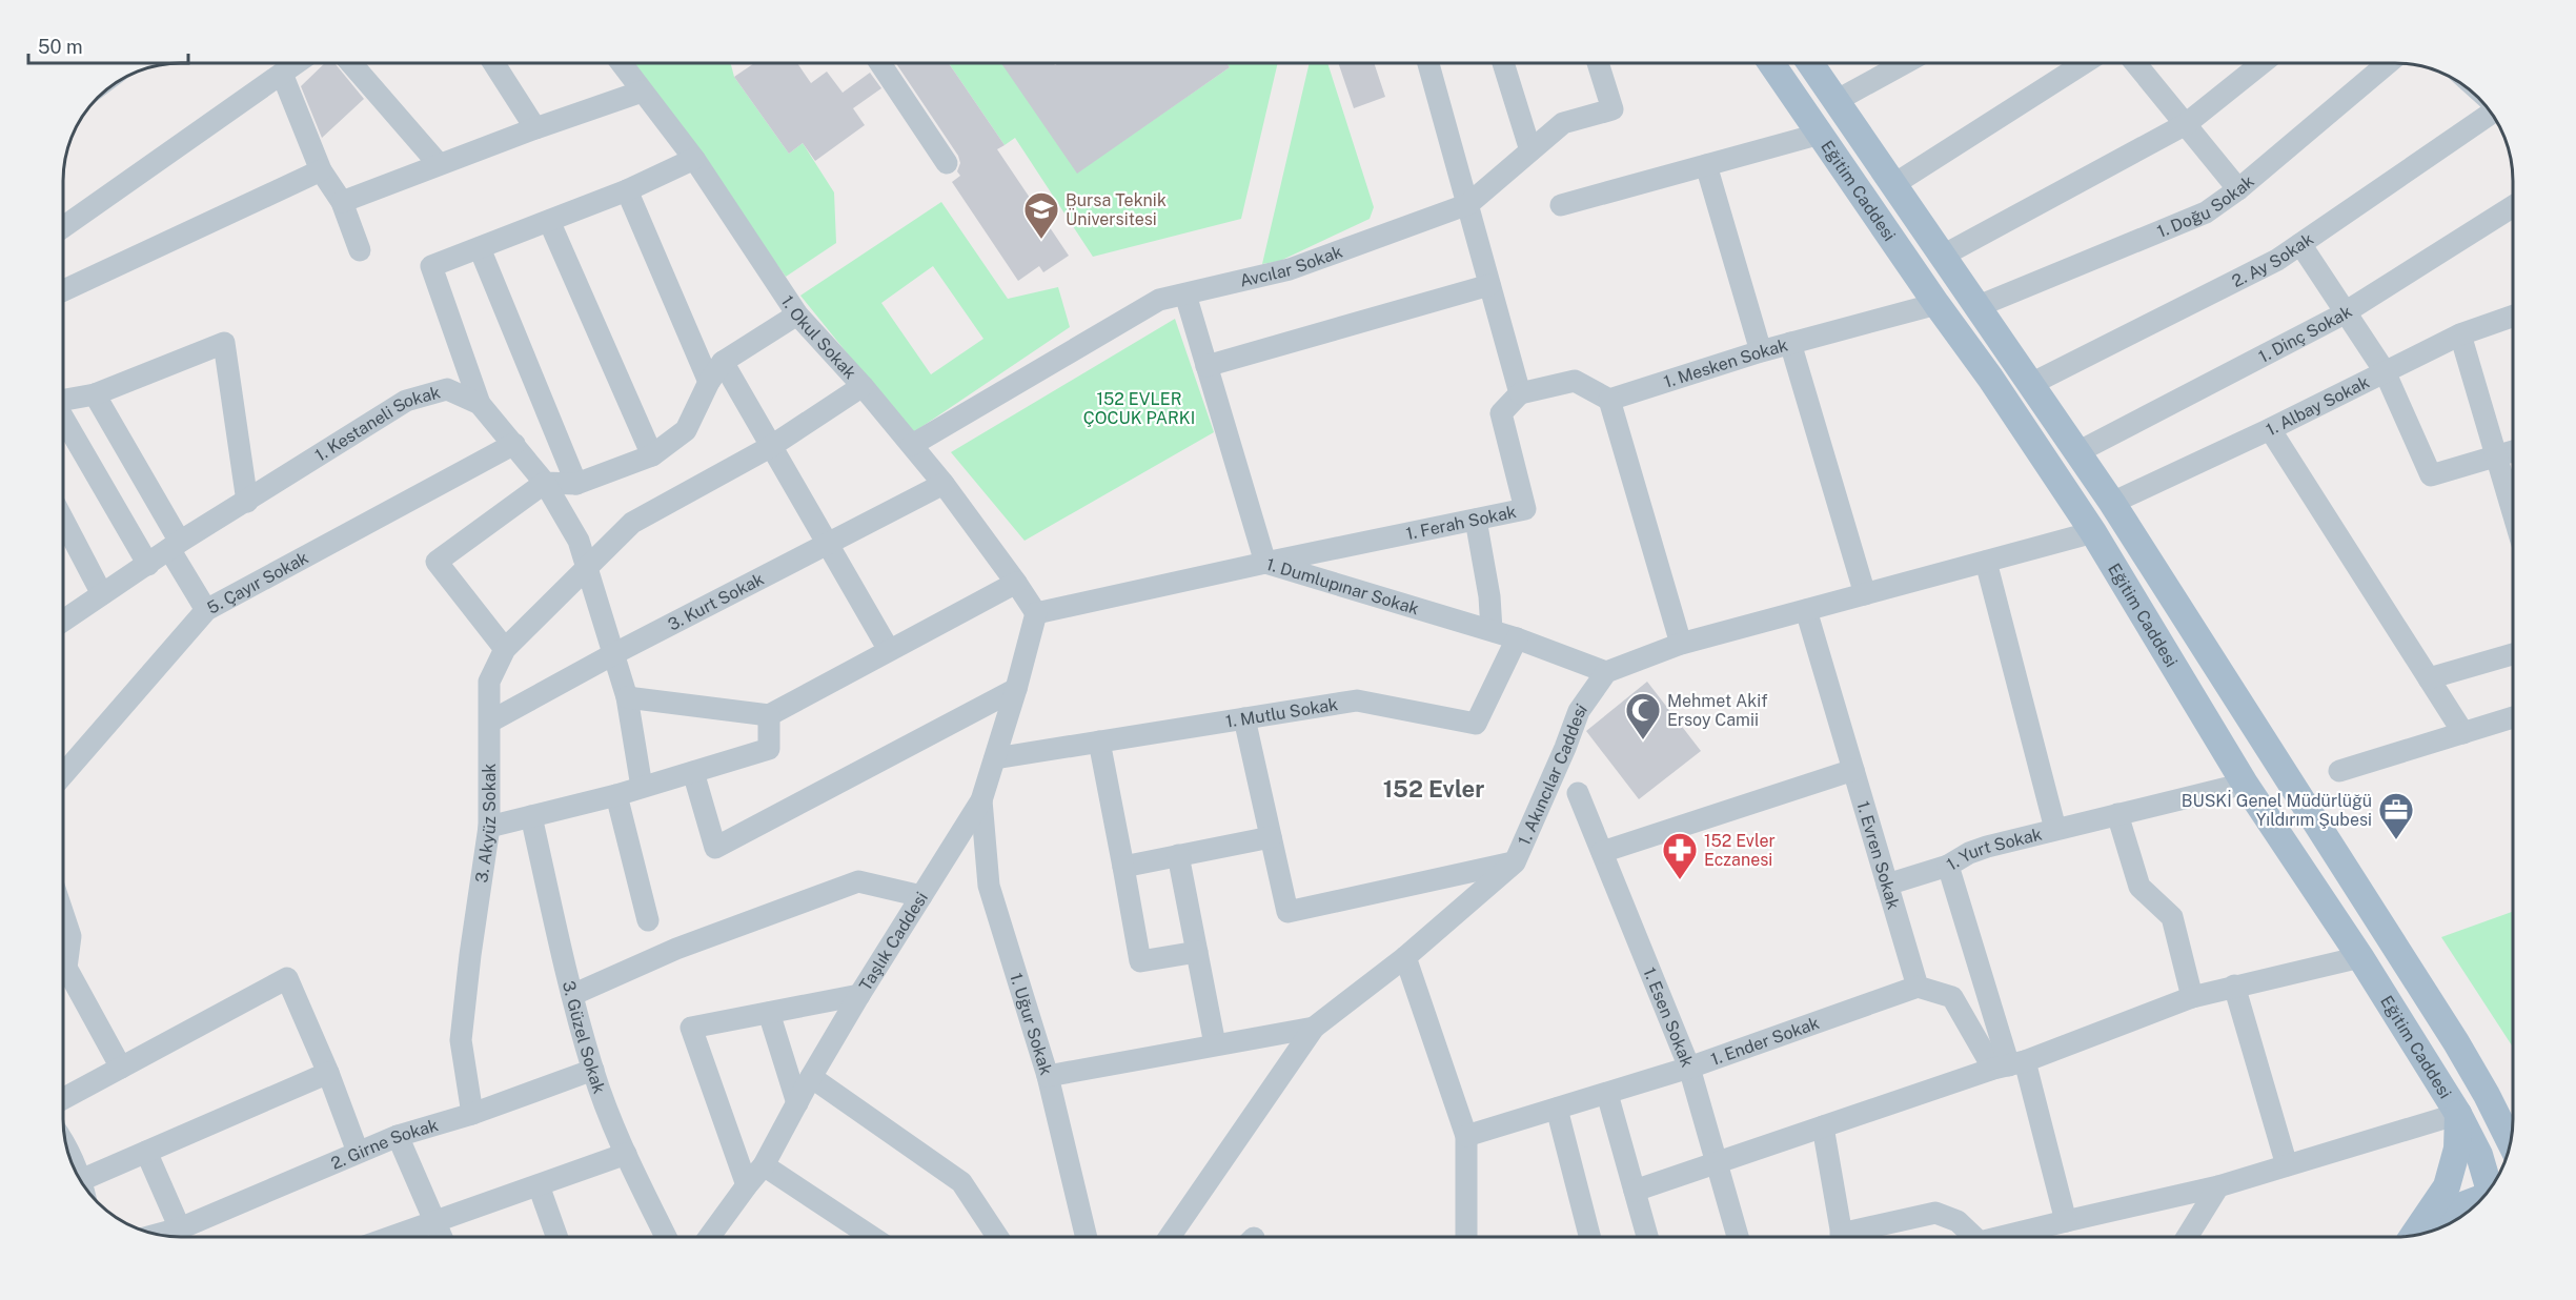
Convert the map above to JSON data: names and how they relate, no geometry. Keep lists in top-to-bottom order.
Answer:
{
  "streets": {
    "main road": ["Eğitim Caddesi"],
    "street": [
      "1. Doğu Sokak",
      "2. Ay Sokak",
      "Avcılar Sokak",
      "1. Dinç Sokak",
      "1. Okul Sokak",
      "1. Mesken Sokak",
      "1. Albay Sokak",
      "1. Kestaneli Sokak",
      "1. Ferah Sokak",
      "5. Çayır Sokak",
      "1. Dumlupınar Sokak",
      "3. Kurt Sokak",
      "1. Mutlu Sokak",
      "1. Akıncılar Caddesi",
      "3. Akyüz Sokak",
      "1. Yurt Sokak",
      "1. Evren Sokak",
      "Taşlık Caddesi",
      "1. Esen Sokak",
      "1. Uğur Sokak",
      "3. Güzel Sokak",
      "1. Ender Sokak",
      "2. Girne Sokak"
    ]
  },
  "crossings": [
    ["Eğitim Caddesi", "1. Doğu Sokak"],
    ["Eğitim Caddesi", "2. Ay Sokak"],
    ["Eğitim Caddesi", "1. Dinç Sokak"],
    ["Eğitim Caddesi", "1. Mesken Sokak"],
    ["Eğitim Caddesi", "1. Albay Sokak"],
    ["Eğitim Caddesi", "1. Yurt Sokak"],
    ["Avcılar Sokak", "1. Okul Sokak"],
    ["1. Okul Sokak", "1. Dumlupınar Sokak"],
    ["1. Okul Sokak", "3. Kurt Sokak"],
    ["1. Okul Sokak", "3. Akyüz Sokak"],
    ["1. Okul Sokak", "Taşlık Caddesi"],
    ["1. Kestaneli Sokak", "5. Çayır Sokak"],
    ["1. Kestaneli Sokak", "3. Kurt Sokak"],
    ["1. Kestaneli Sokak", "3. Akyüz Sokak"],
    ["1. Ferah Sokak", "1. Dumlupınar Sokak"],
    ["1. Dumlupınar Sokak", "1. Mutlu Sokak"],
    ["1. Dumlupınar Sokak", "1. Akıncılar Caddesi"],
    ["1. Dumlupınar Sokak", "Taşlık Caddesi"],
    ["3. Kurt Sokak", "3. Akyüz Sokak"],
    ["1. Mutlu Sokak", "Taşlık Caddesi"],
    ["3. Akyüz Sokak", "2. Girne Sokak"],
    ["1. Evren Sokak", "1. Ender Sokak"],
    ["Taşlık Caddesi", "1. Uğur Sokak"],
    ["1. Esen Sokak", "1. Ender Sokak"],
    ["3. Güzel Sokak", "2. Girne Sokak"]
  ],
  "districts": ["152 Evler"],
  "parks": ["152 EVLER ÇOCUK PARKI"],
  "places": {
    "school or university": ["Bursa Teknik Üniversitesi"],
    "mosque": ["Mehmet Akif Ersoy Camii"],
    "office": ["BUSKİ Genel Müdürlüğü Yıldırım Şubesi"],
    "pharmacy": ["152 Evler Eczanesi"]
  },
  "scale_bar": "50 m"
}
